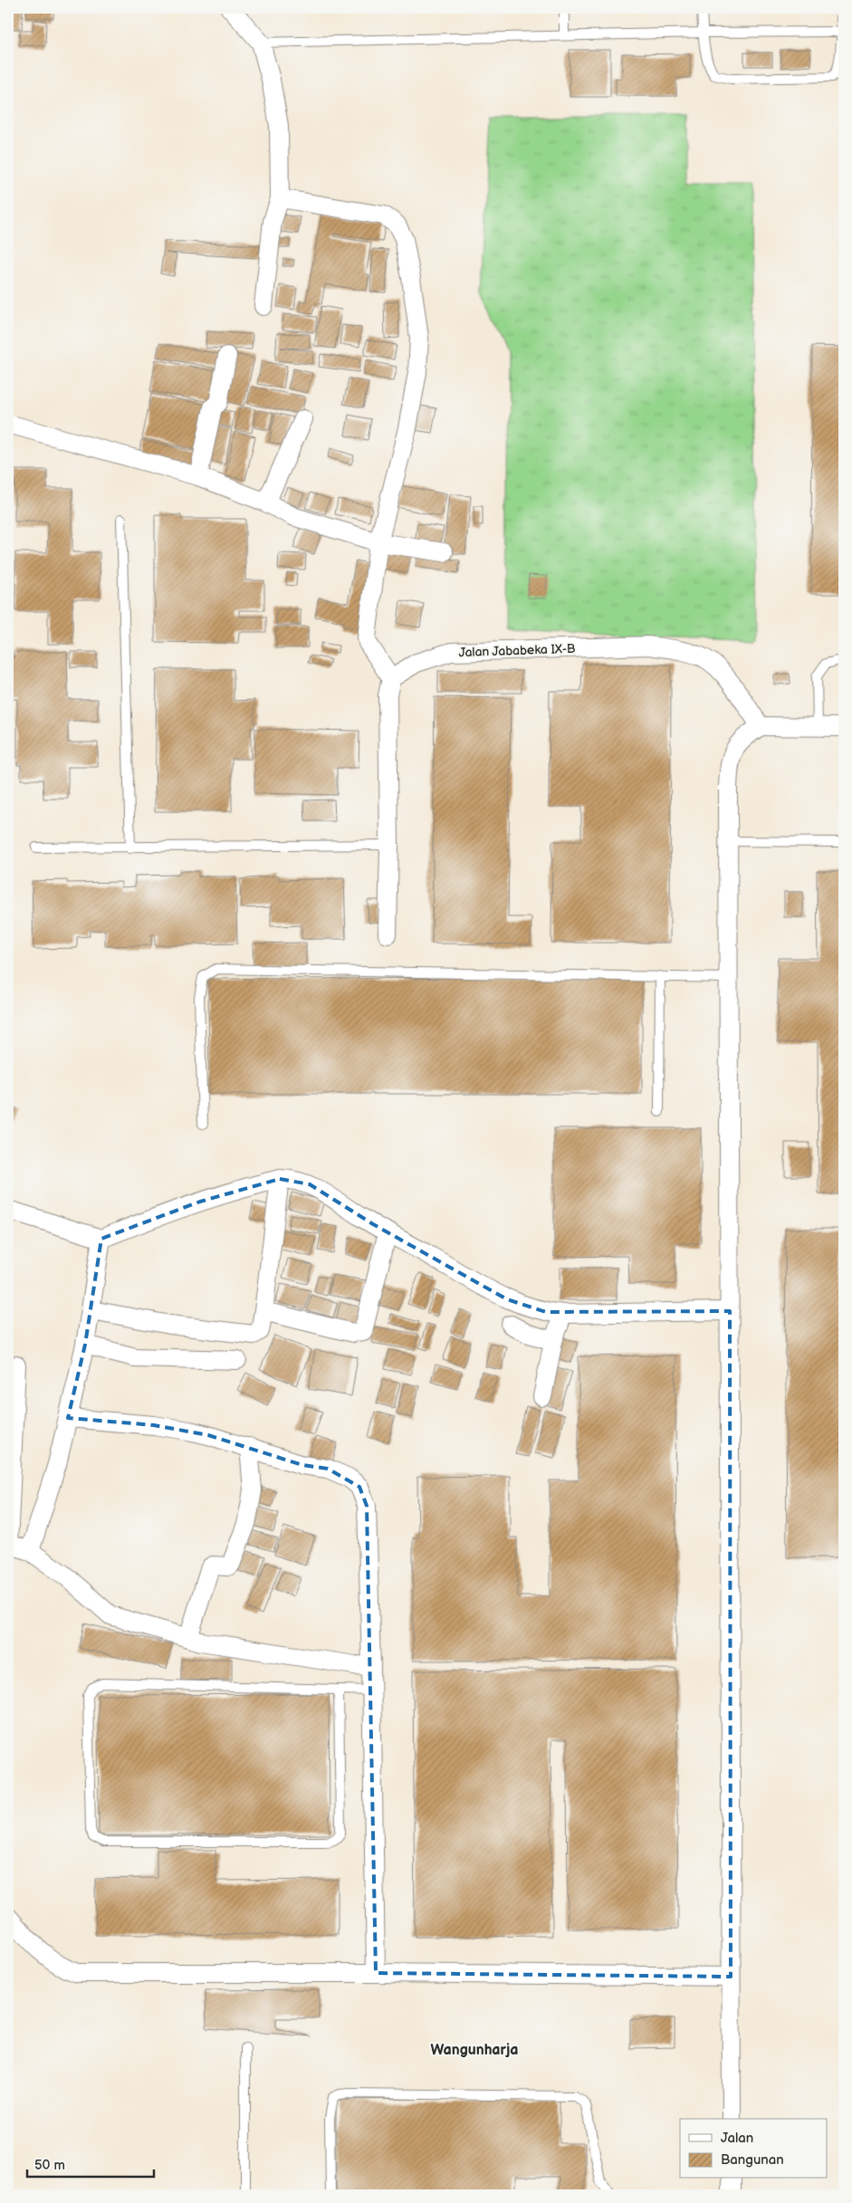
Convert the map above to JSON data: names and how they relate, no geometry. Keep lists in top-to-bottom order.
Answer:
{
  "streets": {
    "street": ["Jalan Jababeka IX-B"]
  },
  "districts": ["Wangunharja"],
  "legend": ["Jalan", "Bangunan"],
  "scale_bar": "50 m"
}
